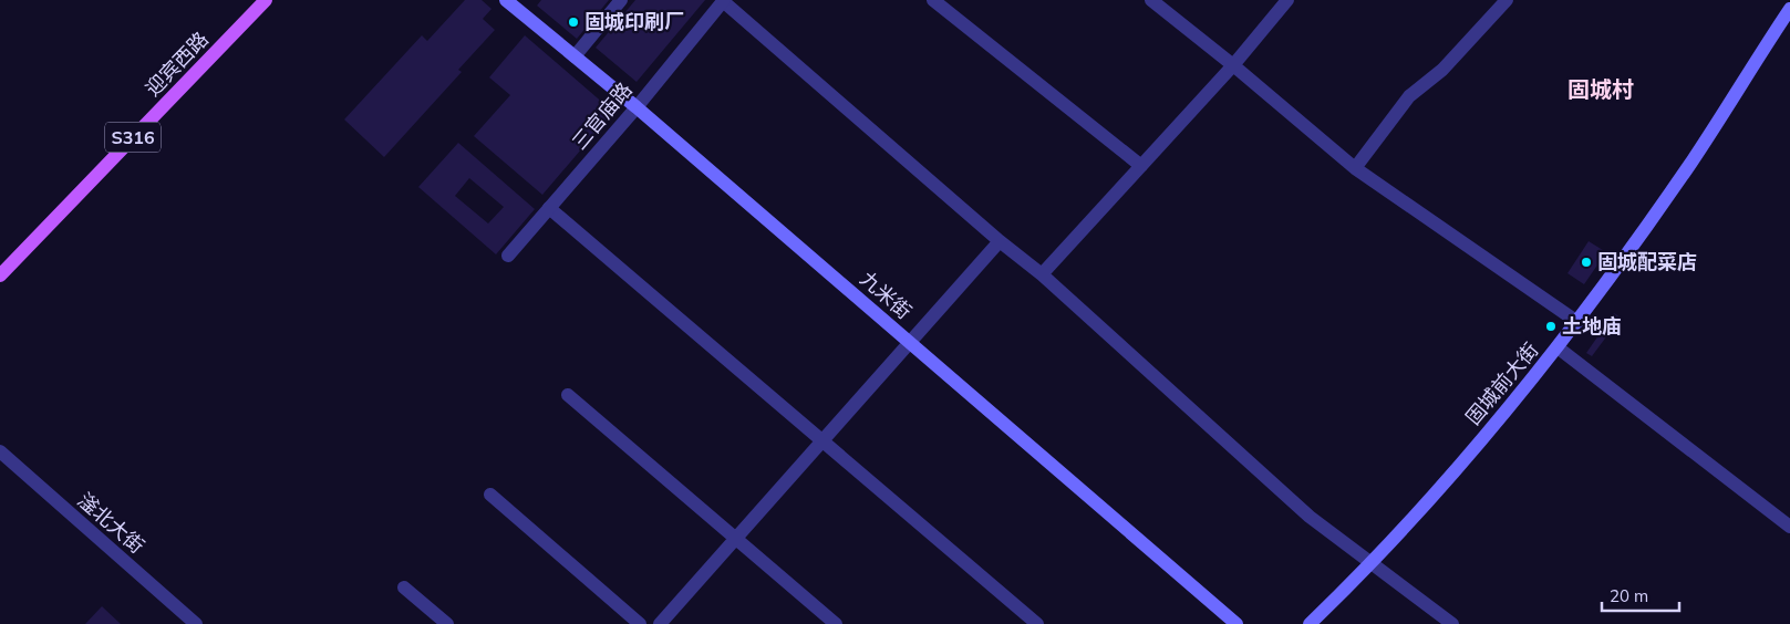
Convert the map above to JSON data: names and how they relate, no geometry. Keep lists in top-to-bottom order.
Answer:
{
  "streets": {
    "main road": ["迎宾西路", "S316"],
    "street": [
      "三官庙路",
      "九米街",
      "固城前大街",
      "滏北大街"
    ]
  },
  "crossings": [
    ["三官庙路", "九米街"]
  ],
  "districts": ["固城村"],
  "places": ["固城印刷厂", "固城配菜店", "土地庙"],
  "scale_bar": "20 m"
}
